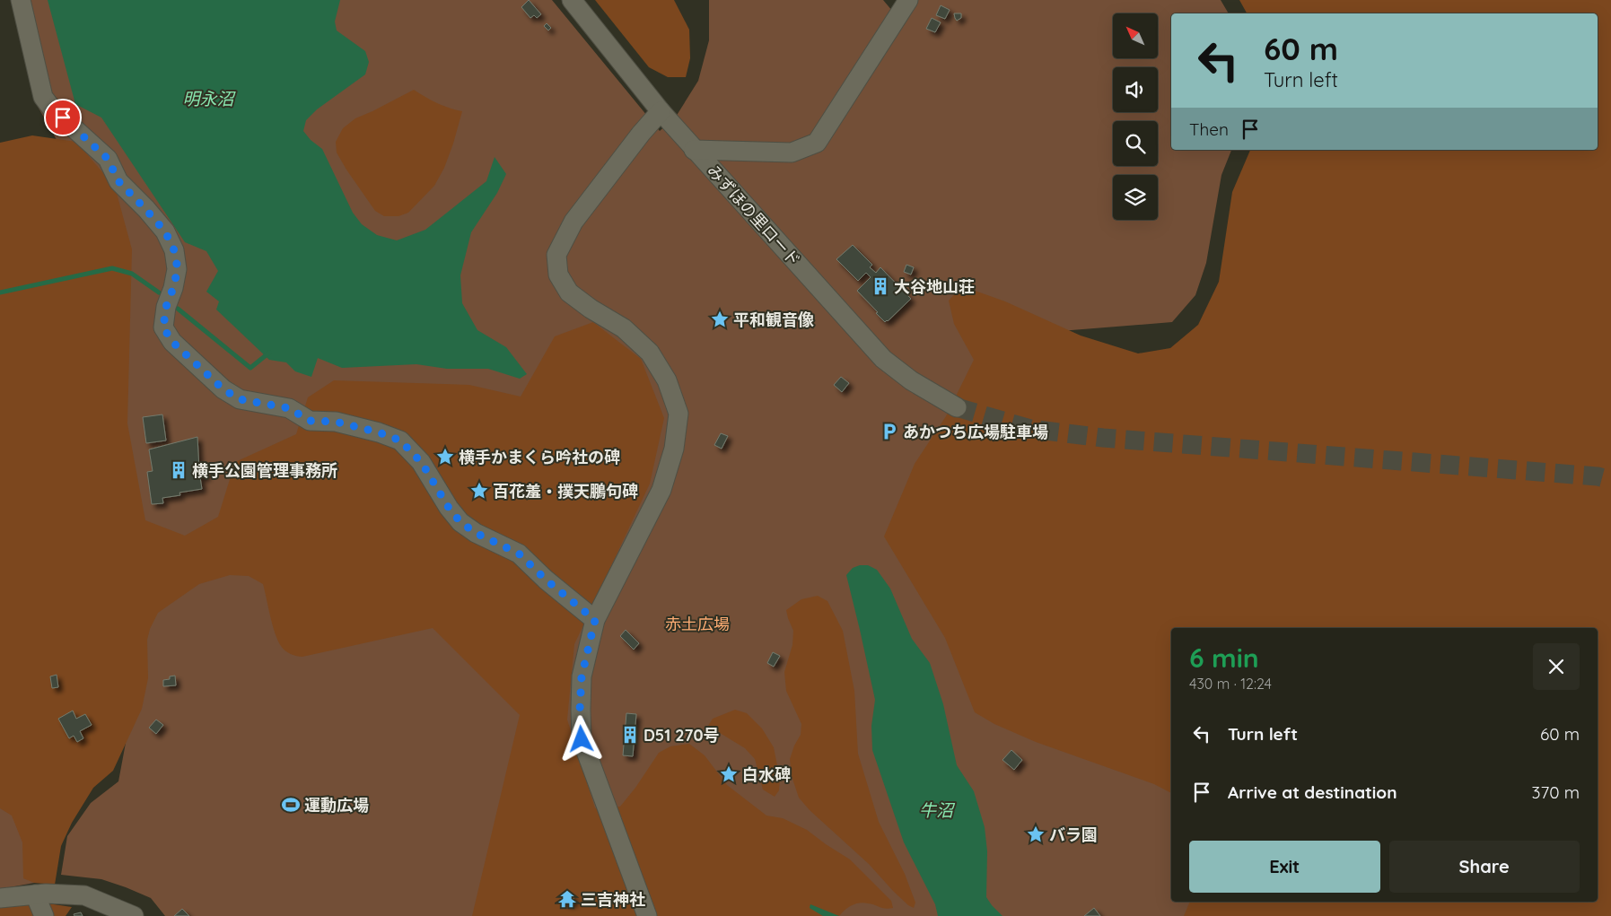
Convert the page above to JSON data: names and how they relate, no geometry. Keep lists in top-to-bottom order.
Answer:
{
  "streets": {
    "street": ["みずほの里ロード"]
  },
  "water": ["明永沼", "牛沼"],
  "parks": ["赤土広場"],
  "places": {
    "building": ["大谷地山荘", "横手公園管理事務所", "D51 270号"],
    "place": [
      "平和観音像",
      "横手かまくら吟社の碑",
      "百花羞・撲天鵬句碑",
      "白水碑",
      "バラ園"
    ],
    "parking": ["あかつち広場駐車場"],
    "sports": ["運動広場"],
    "temple": ["三吉神社"]
  },
  "north": "top left",
  "page": {
    "turn": ["60 m", "Turn left"],
    "then": "Then",
    "heading": ["6 min", "430 m · 12:24"],
    "list": [
      {
        "name": "Turn left",
        "value": "60 m"
      },
      {
        "name": "Arrive at destination",
        "value": "370 m"
      }
    ],
    "buttons": ["Exit", "Share"]
  }
}
